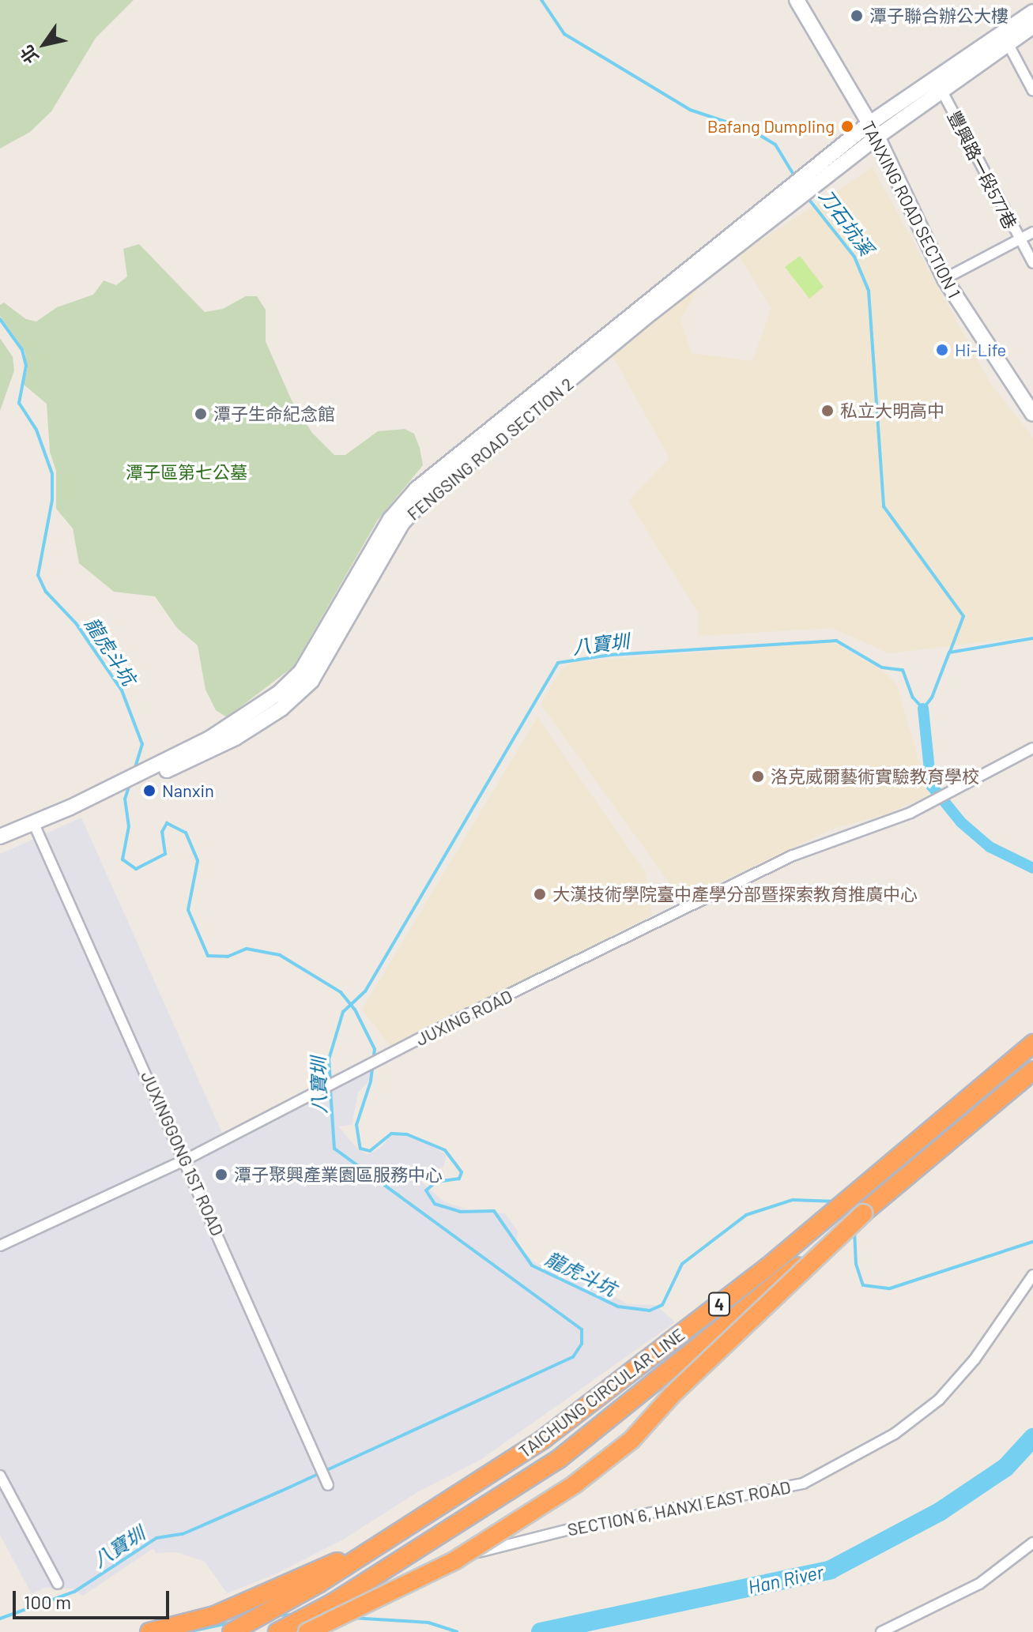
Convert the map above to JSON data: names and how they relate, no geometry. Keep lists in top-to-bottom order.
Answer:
{
  "streets": {
    "highway": ["4", "TAICHUNG CIRCULAR LINE"],
    "street": [
      "豐興路一段577巷",
      "TANXING ROAD SECTION 1",
      "FENGSING ROAD SECTION 2",
      "JUXING ROAD",
      "JUXINGGONG 1ST ROAD",
      "SECTION 6, HANXI EAST ROAD"
    ]
  },
  "crossings": [
    ["豐興路一段577巷", "FENGSING ROAD SECTION 2"],
    ["TANXING ROAD SECTION 1", "FENGSING ROAD SECTION 2"],
    ["FENGSING ROAD SECTION 2", "JUXINGGONG 1ST ROAD"],
    ["JUXING ROAD", "JUXINGGONG 1ST ROAD"]
  ],
  "water": [
    "刀石坑溪",
    "八寶圳",
    "龍虎斗坑",
    "Han River"
  ],
  "parks": ["潭子區第七公墓"],
  "places": [
    "潭子聯合辦公大樓",
    "Bafang Dumpling",
    "Hi-Life",
    "私立大明高中",
    "潭子生命紀念館",
    "洛克威爾藝術實驗教育學校",
    "Nanxin",
    "大漢技術學院臺中產學分部暨探索教育推廣中心",
    "潭子聚興產業園區服務中心"
  ],
  "scale_bar": "100 m",
  "north": "bottom left"
}
